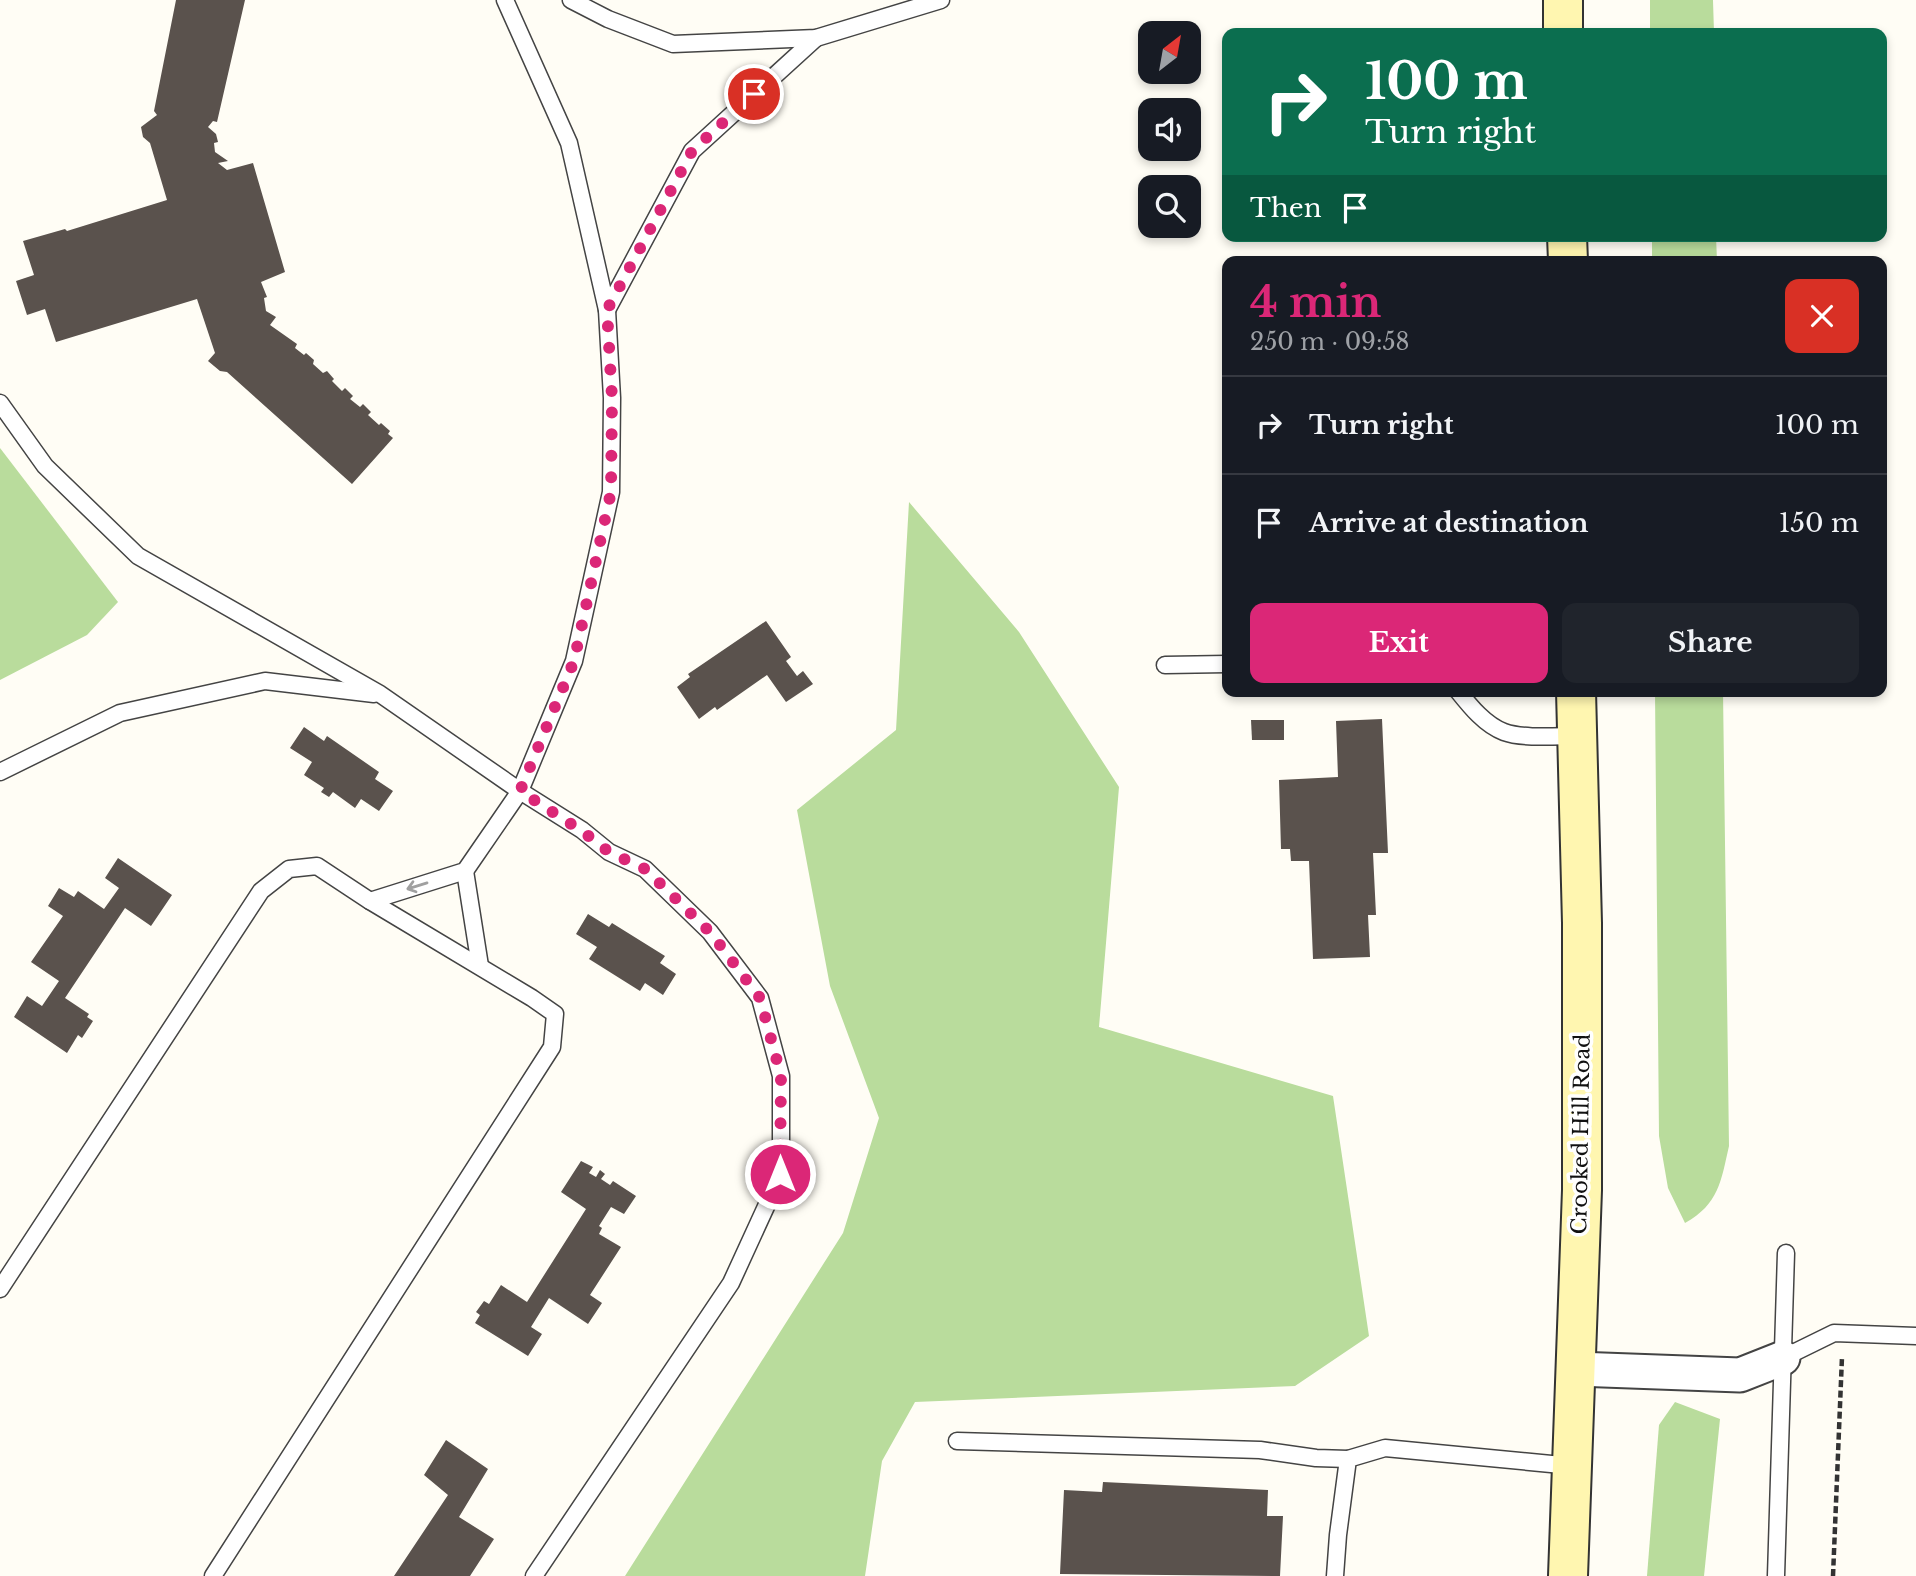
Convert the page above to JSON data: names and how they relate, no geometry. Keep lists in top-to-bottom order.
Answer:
{
  "streets": {
    "main road": ["Crooked Hill Road"]
  },
  "north": "top right",
  "page": {
    "turn": ["100 m", "Turn right"],
    "then": "Then",
    "heading": ["4 min", "250 m · 09:58"],
    "list": [
      {
        "name": "Turn right",
        "value": "100 m"
      },
      {
        "name": "Arrive at destination",
        "value": "150 m"
      }
    ],
    "buttons": ["Exit", "Share"]
  }
}
